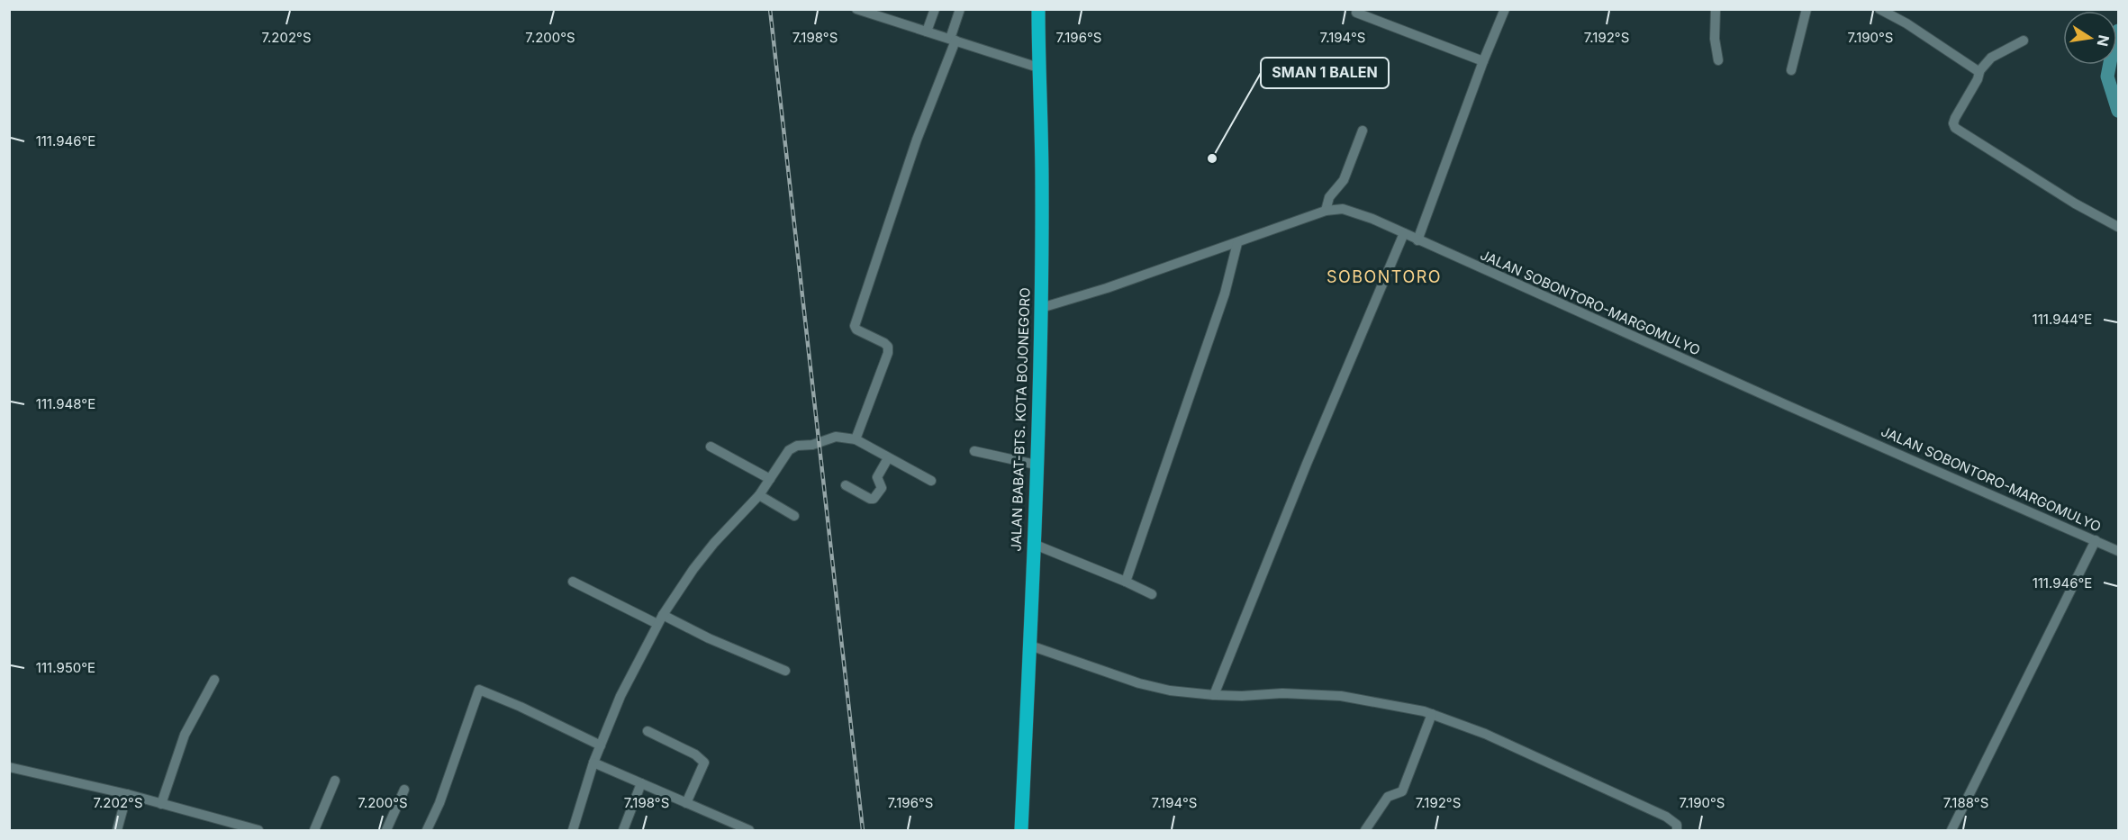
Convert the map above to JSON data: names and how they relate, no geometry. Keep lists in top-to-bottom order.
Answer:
{
  "streets": {
    "highway": ["JALAN BABAT-BTS. KOTA BOJONEGORO"],
    "street": ["JALAN SOBONTORO-MARGOMULYO"]
  },
  "crossings": [
    ["JALAN SOBONTORO-MARGOMULYO", "JALAN BABAT-BTS. KOTA BOJONEGORO"]
  ],
  "districts": ["SOBONTORO"],
  "places": ["SMAN 1 BALEN"],
  "north": "right",
  "coordinates": [
    "7.202°S",
    "7.200°S",
    "7.198°S",
    "7.196°S",
    "7.194°S",
    "7.192°S",
    "7.190°S",
    "111.946°E",
    "111.944°E",
    "111.948°E",
    "111.950°E",
    "7.188°S"
  ]
}
